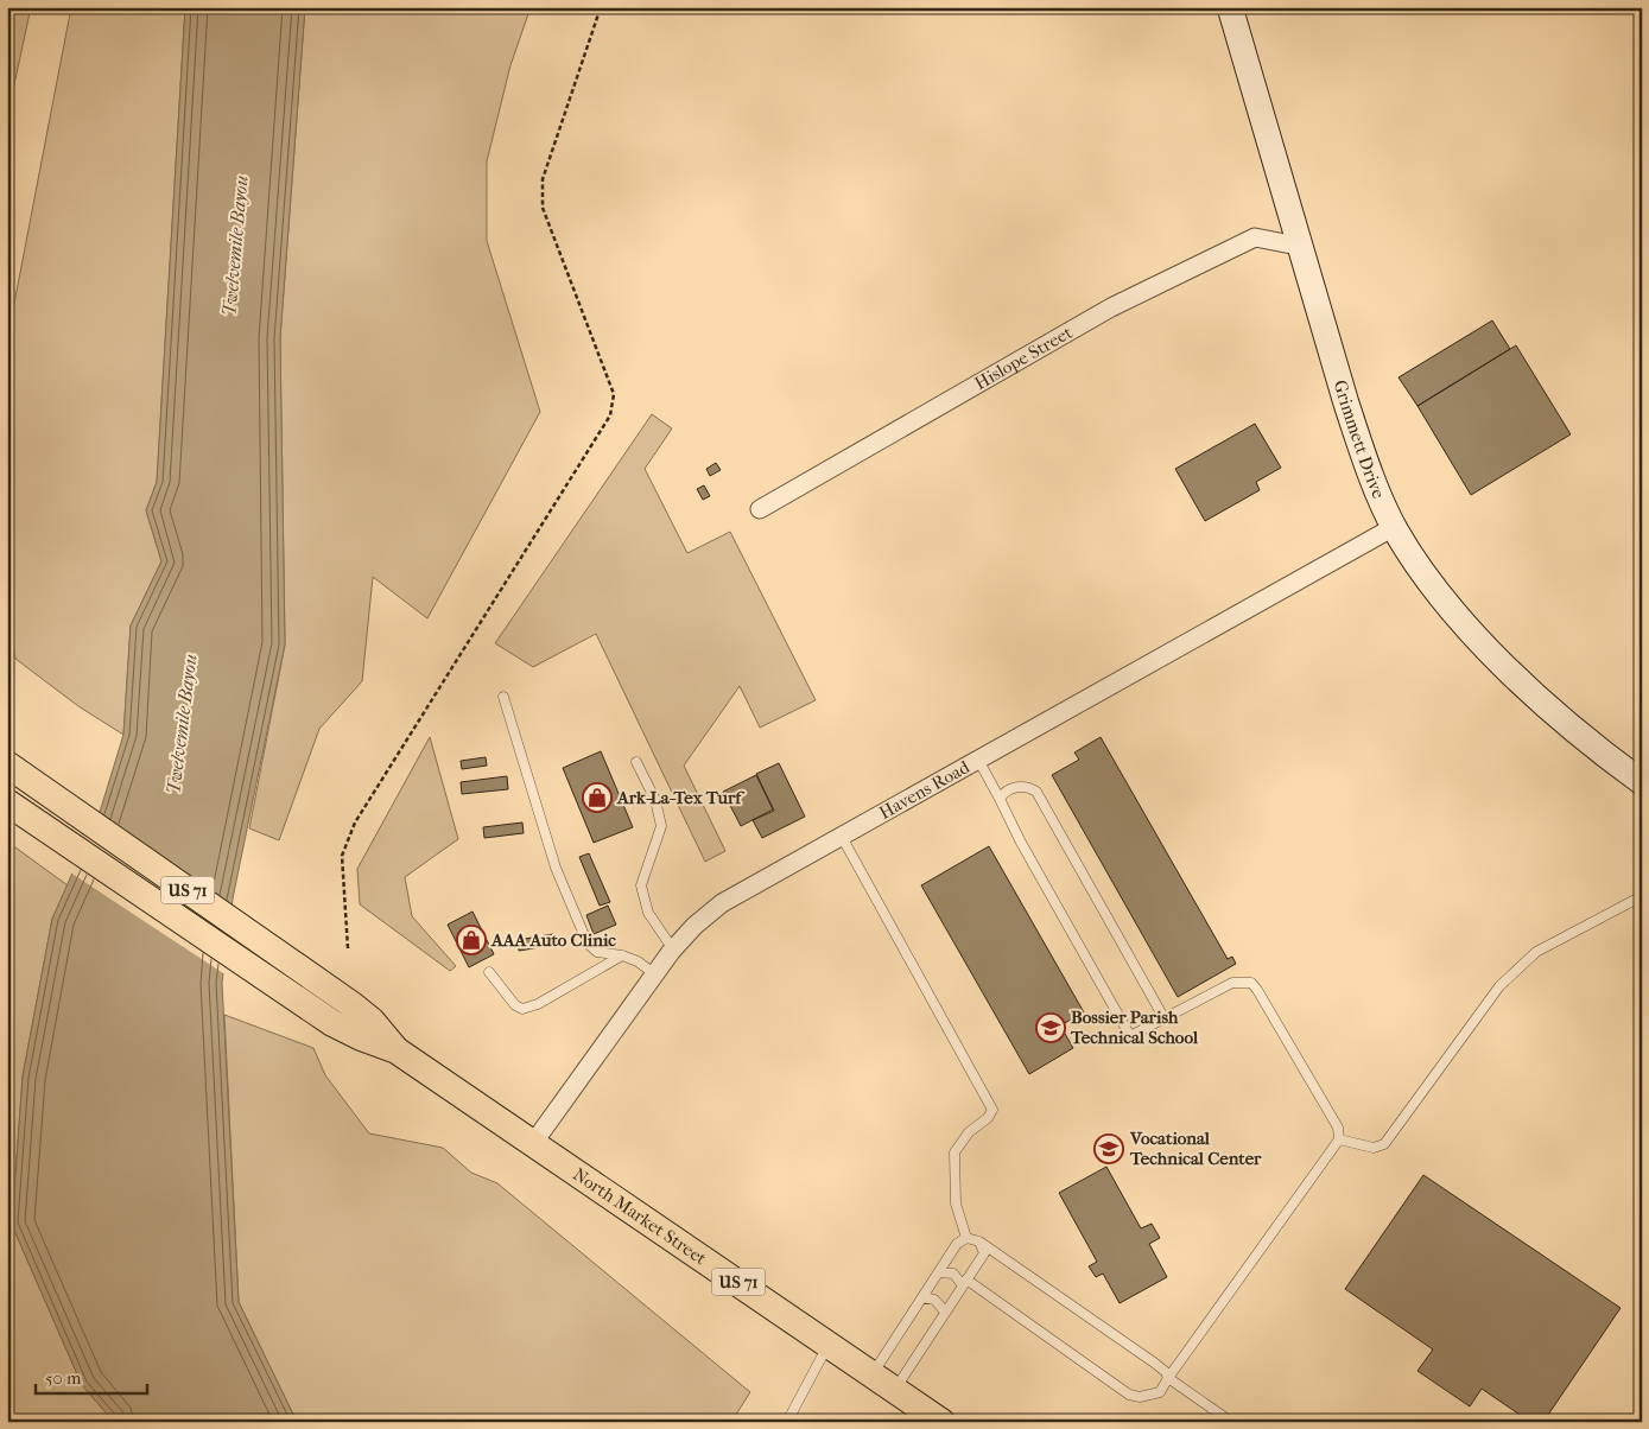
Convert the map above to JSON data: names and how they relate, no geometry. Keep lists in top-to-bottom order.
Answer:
{
  "streets": {
    "main road": ["Grimmett Drive", "US 71", "North Market Street"],
    "street": ["Hislope Street", "Havens Road"]
  },
  "crossings": [
    ["Hislope Street", "Grimmett Drive"],
    ["Grimmett Drive", "Havens Road"],
    ["Havens Road", "North Market Street"]
  ],
  "water": ["Twelvemile Bayou"],
  "places": {
    "shop": ["Ark-La-Tex Turf", "AAA Auto Clinic"],
    "school or university": ["Bossier Parish Technical School", "Vocational Technical Center"]
  },
  "scale_bar": "50 m"
}
